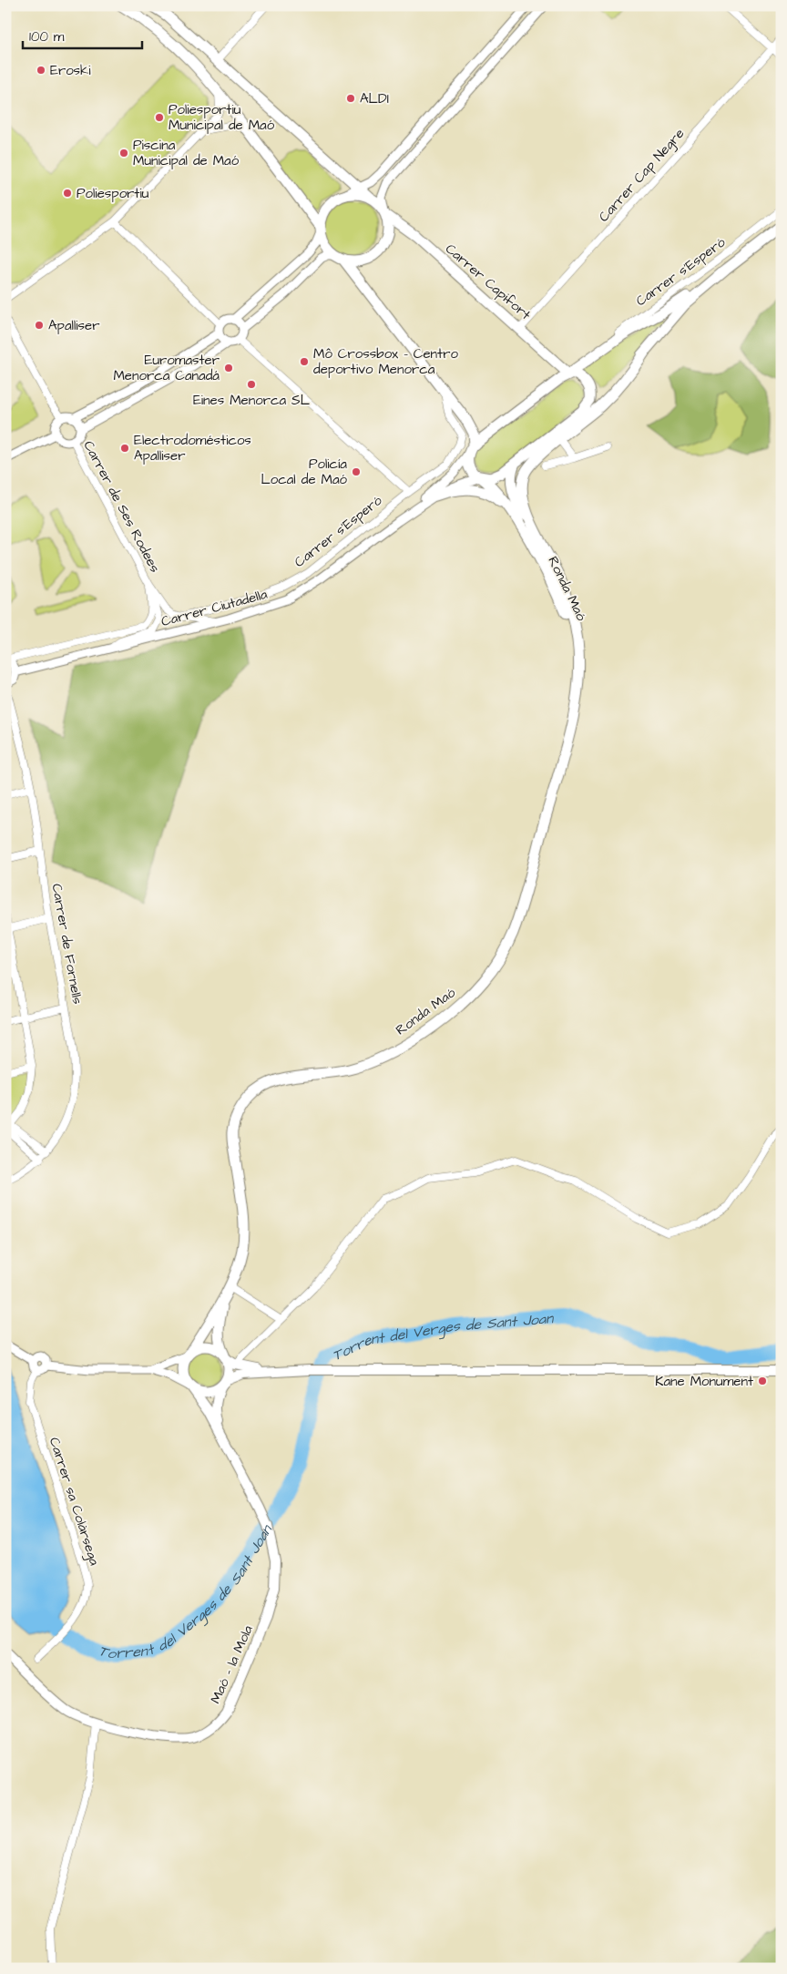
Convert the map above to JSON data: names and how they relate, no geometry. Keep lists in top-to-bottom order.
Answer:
{
  "streets": {
    "main road": ["Carrer Capifort", "Ronda Maó", "Maó - la Mola"],
    "street": [
      "Carrer Cap Negre",
      "Carrer s'Esperó",
      "Carrer de Ses Rodees",
      "Carrer Ciutadella",
      "Carrer de Fornells",
      "Carrer sa Colàrsega"
    ]
  },
  "crossings": [
    ["Carrer Cap Negre", "Carrer Capifort"],
    ["Carrer s'Esperó", "Carrer de Ses Rodees"],
    ["Carrer de Ses Rodees", "Carrer Ciutadella"],
    ["Ronda Maó", "Maó - la Mola"]
  ],
  "water": ["Torrent del Verges de Sant Joan"],
  "places": [
    "Eroski",
    "ALDI",
    "Poliesportiu Municipal de Maó",
    "Piscina Municipal de Maó",
    "Poliesportiu",
    "Apalliser",
    "Mô Crossbox - Centro deportivo Menorca",
    "Euromaster Menorca Canadá",
    "Eines Menorca SL",
    "Electrodomésticos Apalliser",
    "Policía Local de Maó",
    "Kane Monument"
  ],
  "scale_bar": "100 m"
}
